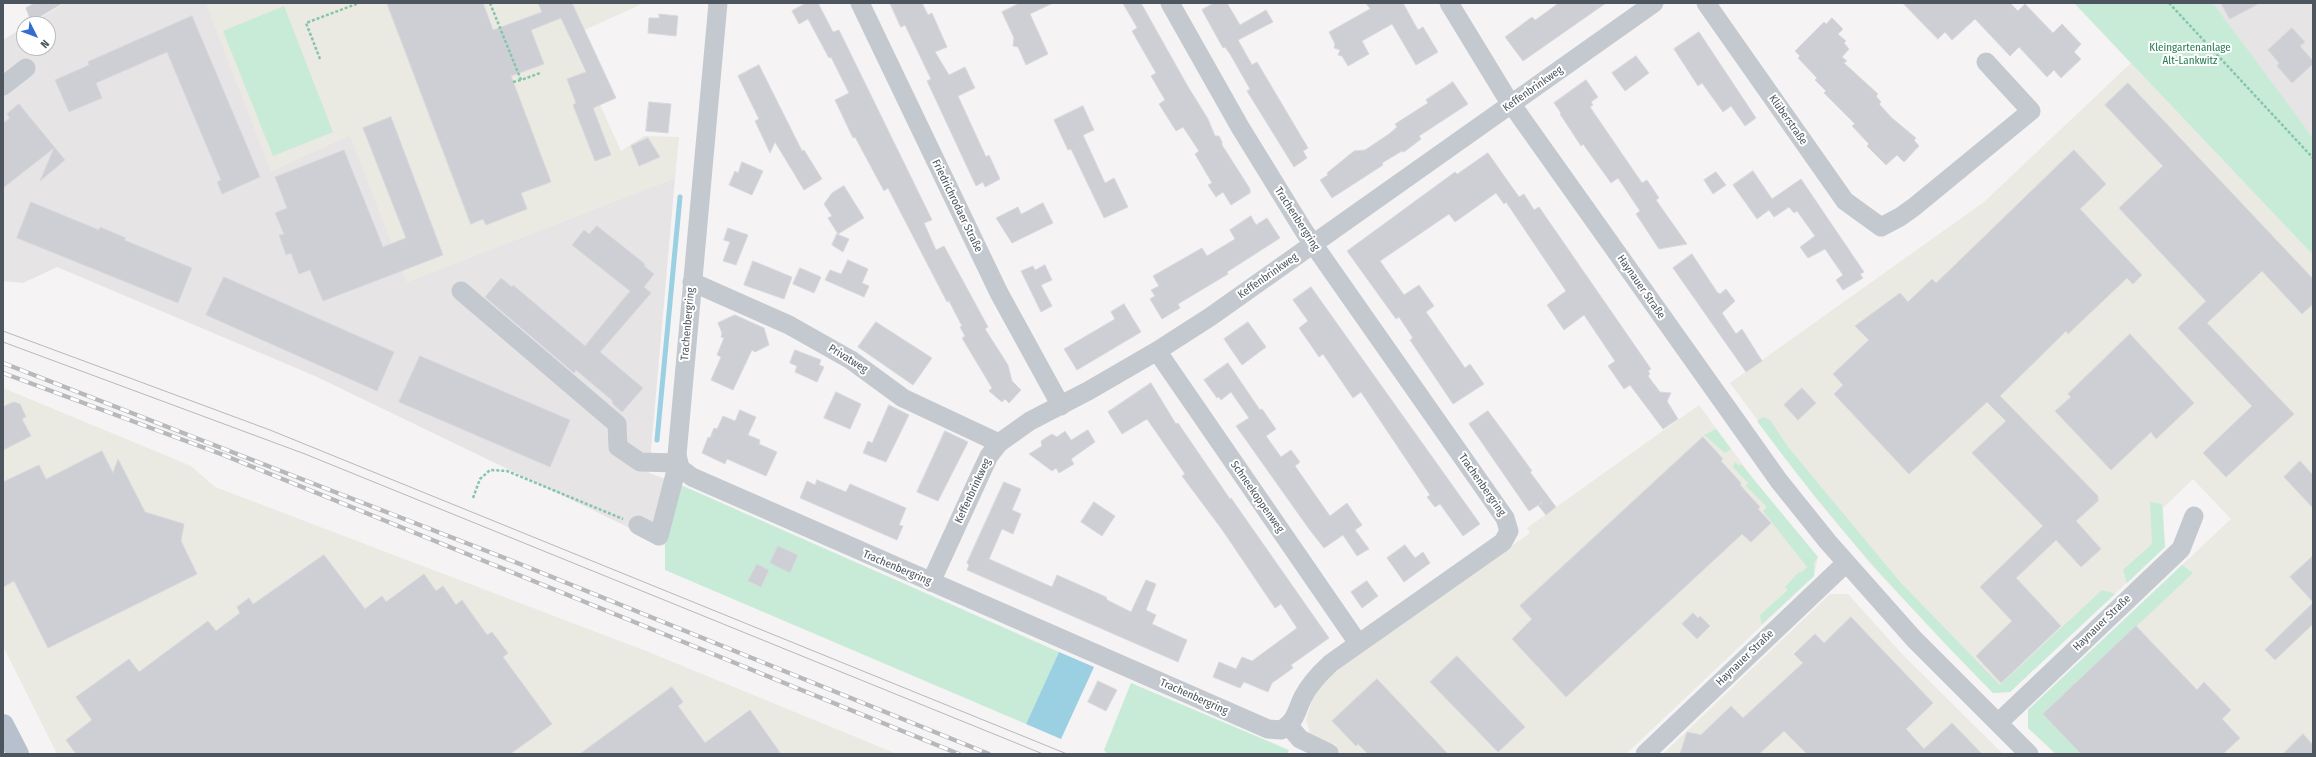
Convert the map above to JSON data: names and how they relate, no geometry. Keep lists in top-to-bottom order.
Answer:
{
  "streets": {
    "street": [
      "Keffenbrinkweg",
      "Klüberstraße",
      "Friedrichrodaer Straße",
      "Trachenbergring",
      "Haynauer Straße",
      "Privatweg",
      "Schneekoppenweg"
    ]
  },
  "crossings": [
    ["Keffenbrinkweg", "Friedrichrodaer Straße"],
    ["Keffenbrinkweg", "Trachenbergring"],
    ["Keffenbrinkweg", "Haynauer Straße"],
    ["Keffenbrinkweg", "Privatweg"],
    ["Keffenbrinkweg", "Schneekoppenweg"],
    ["Trachenbergring", "Privatweg"],
    ["Trachenbergring", "Schneekoppenweg"]
  ],
  "parks": ["Kleingartenanlage Alt-Lankwitz"],
  "north": "bottom right"
}
